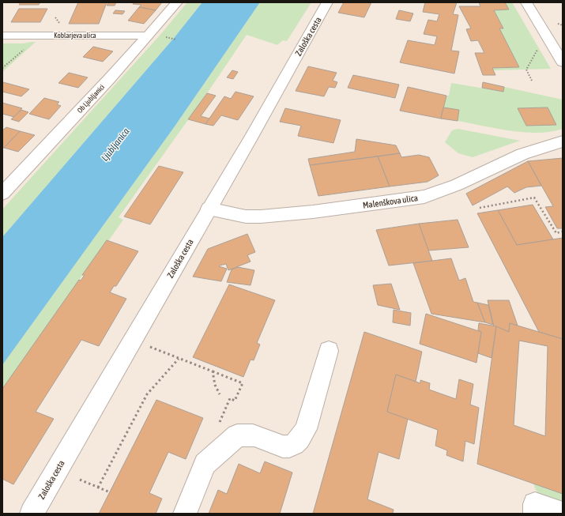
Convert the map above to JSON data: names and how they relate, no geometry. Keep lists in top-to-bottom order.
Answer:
{
  "streets": {
    "street": [
      "Koblarjeva ulica",
      "Zaloška cesta",
      "Ob Ljubljanici",
      "Malenškova ulica"
    ]
  },
  "crossings": [
    ["Koblarjeva ulica", "Ob Ljubljanici"],
    ["Zaloška cesta", "Malenškova ulica"]
  ],
  "water": ["Ljubljanica"]
}
